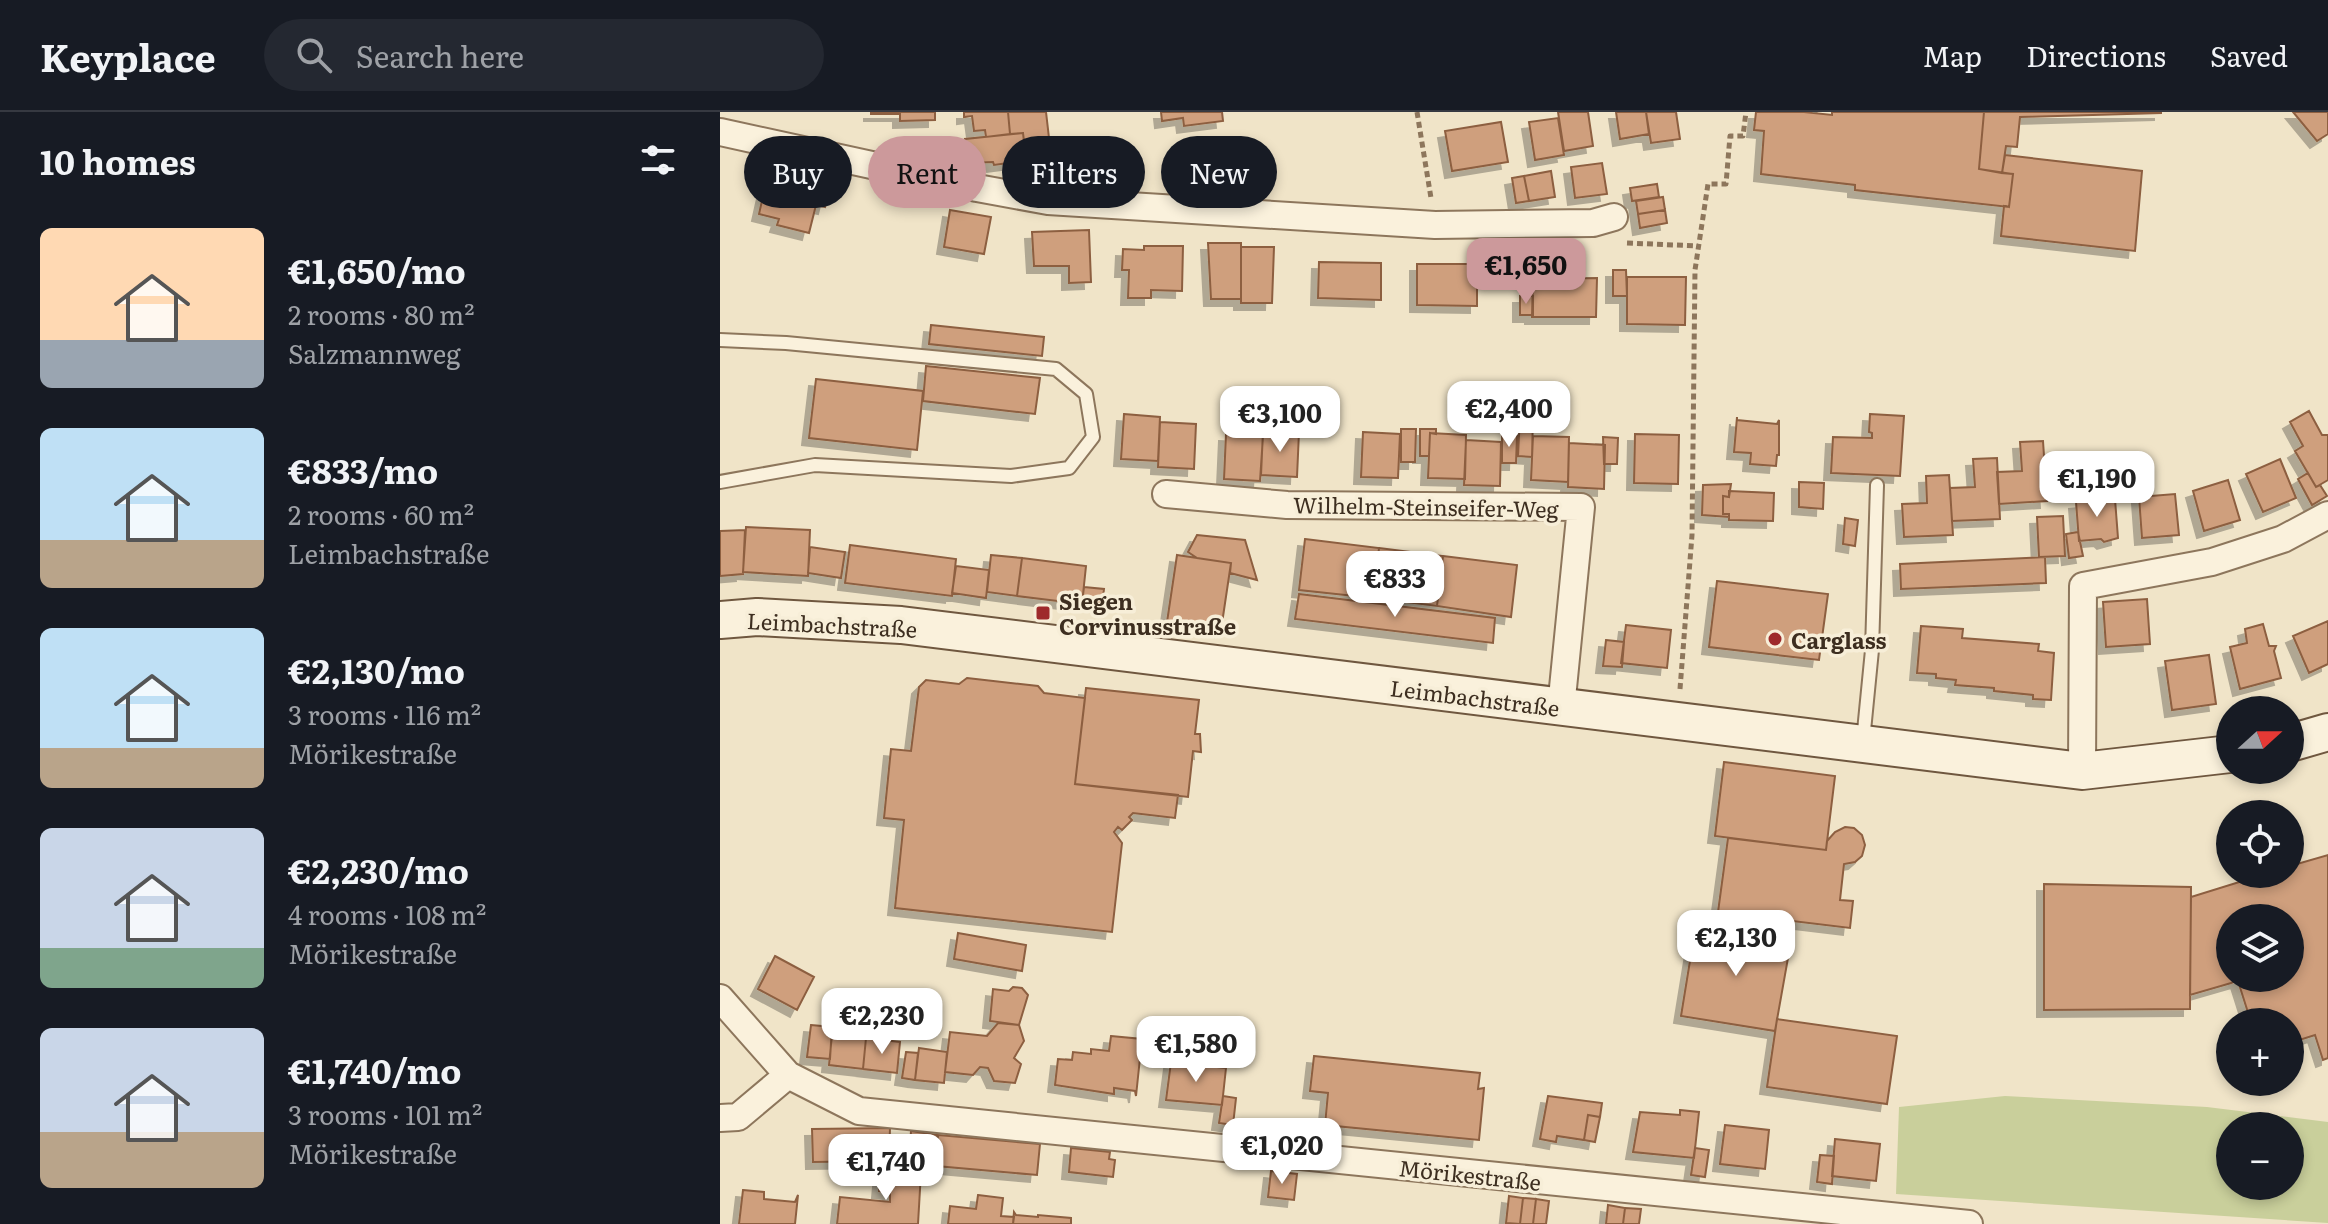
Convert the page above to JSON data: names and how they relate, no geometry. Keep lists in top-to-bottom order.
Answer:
{
  "streets": {
    "main road": ["Leimbachstraße"],
    "street": ["Wilhelm-Steinseifer-Weg", "Mörikestraße"]
  },
  "crossings": [
    ["Wilhelm-Steinseifer-Weg", "Leimbachstraße"]
  ],
  "places": {
    "transit": ["Siegen Corvinusstraße"],
    "other": ["Carglass"]
  },
  "north": "right",
  "page": {
    "header": "Keyplace",
    "search": "Search here",
    "nav": ["Map", "Directions", "Saved"],
    "heading": "10 homes",
    "chip": [
      "Buy",
      "Rent",
      "Filters",
      "New"
    ],
    "list": [
      {
        "name": "€1,650/mo",
        "note": "2 rooms · 80 m² · Salzmannweg"
      },
      {
        "name": "€833/mo",
        "note": "2 rooms · 60 m² · Leimbachstraße"
      },
      {
        "name": "€2,130/mo",
        "note": "3 rooms · 116 m² · Mörikestraße"
      },
      {
        "name": "€2,230/mo",
        "note": "4 rooms · 108 m² · Mörikestraße"
      },
      {
        "name": "€1,740/mo",
        "note": "3 rooms · 101 m² · Mörikestraße"
      }
    ],
    "price": [
      "€1,650",
      "€2,400",
      "€3,100",
      "€1,190",
      "€833",
      "€2,130",
      "€2,230",
      "€1,580",
      "€1,020",
      "€1,740"
    ],
    "map_buttons": ["+", "−"]
  }
}
